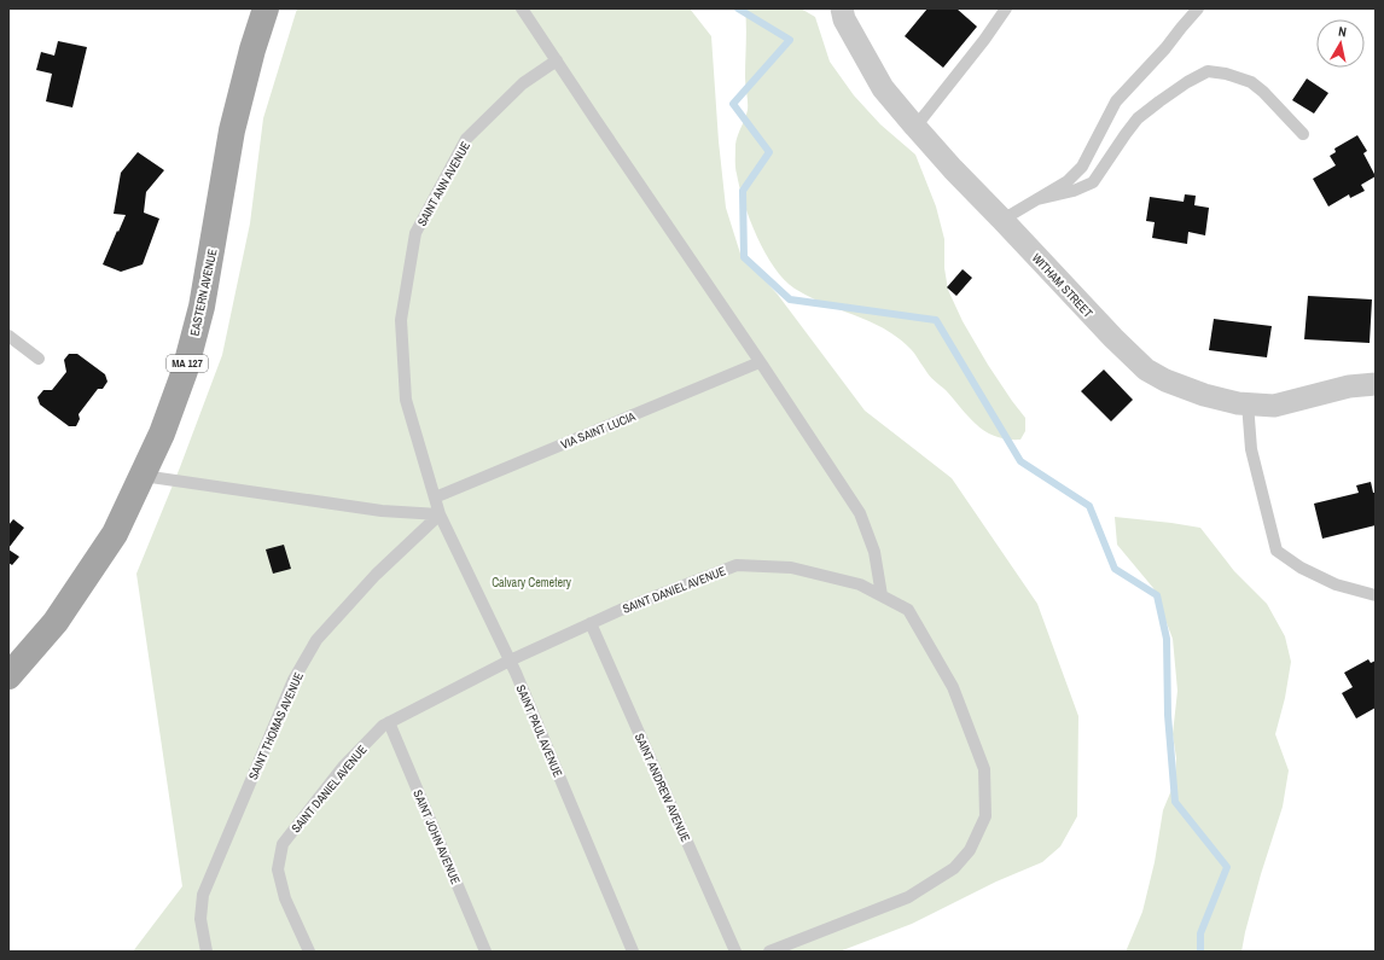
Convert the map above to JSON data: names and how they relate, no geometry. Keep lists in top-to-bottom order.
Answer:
{
  "streets": {
    "main road": ["EASTERN AVENUE", "MA 127"],
    "street": ["WITHAM STREET"],
    "lane": [
      "SAINT ANN AVENUE",
      "VIA SAINT LUCIA",
      "SAINT DANIEL AVENUE",
      "SAINT THOMAS AVENUE",
      "SAINT PAUL AVENUE",
      "SAINT ANDREW AVENUE",
      "SAINT JOHN AVENUE"
    ]
  },
  "crossings": [
    ["SAINT ANN AVENUE", "VIA SAINT LUCIA"],
    ["SAINT ANN AVENUE", "SAINT THOMAS AVENUE"],
    ["SAINT ANN AVENUE", "SAINT PAUL AVENUE"],
    ["SAINT DANIEL AVENUE", "SAINT PAUL AVENUE"],
    ["SAINT DANIEL AVENUE", "SAINT ANDREW AVENUE"],
    ["SAINT DANIEL AVENUE", "SAINT JOHN AVENUE"],
    ["SAINT THOMAS AVENUE", "SAINT PAUL AVENUE"]
  ],
  "parks": ["Calvary Cemetery"],
  "north": "top"
}
